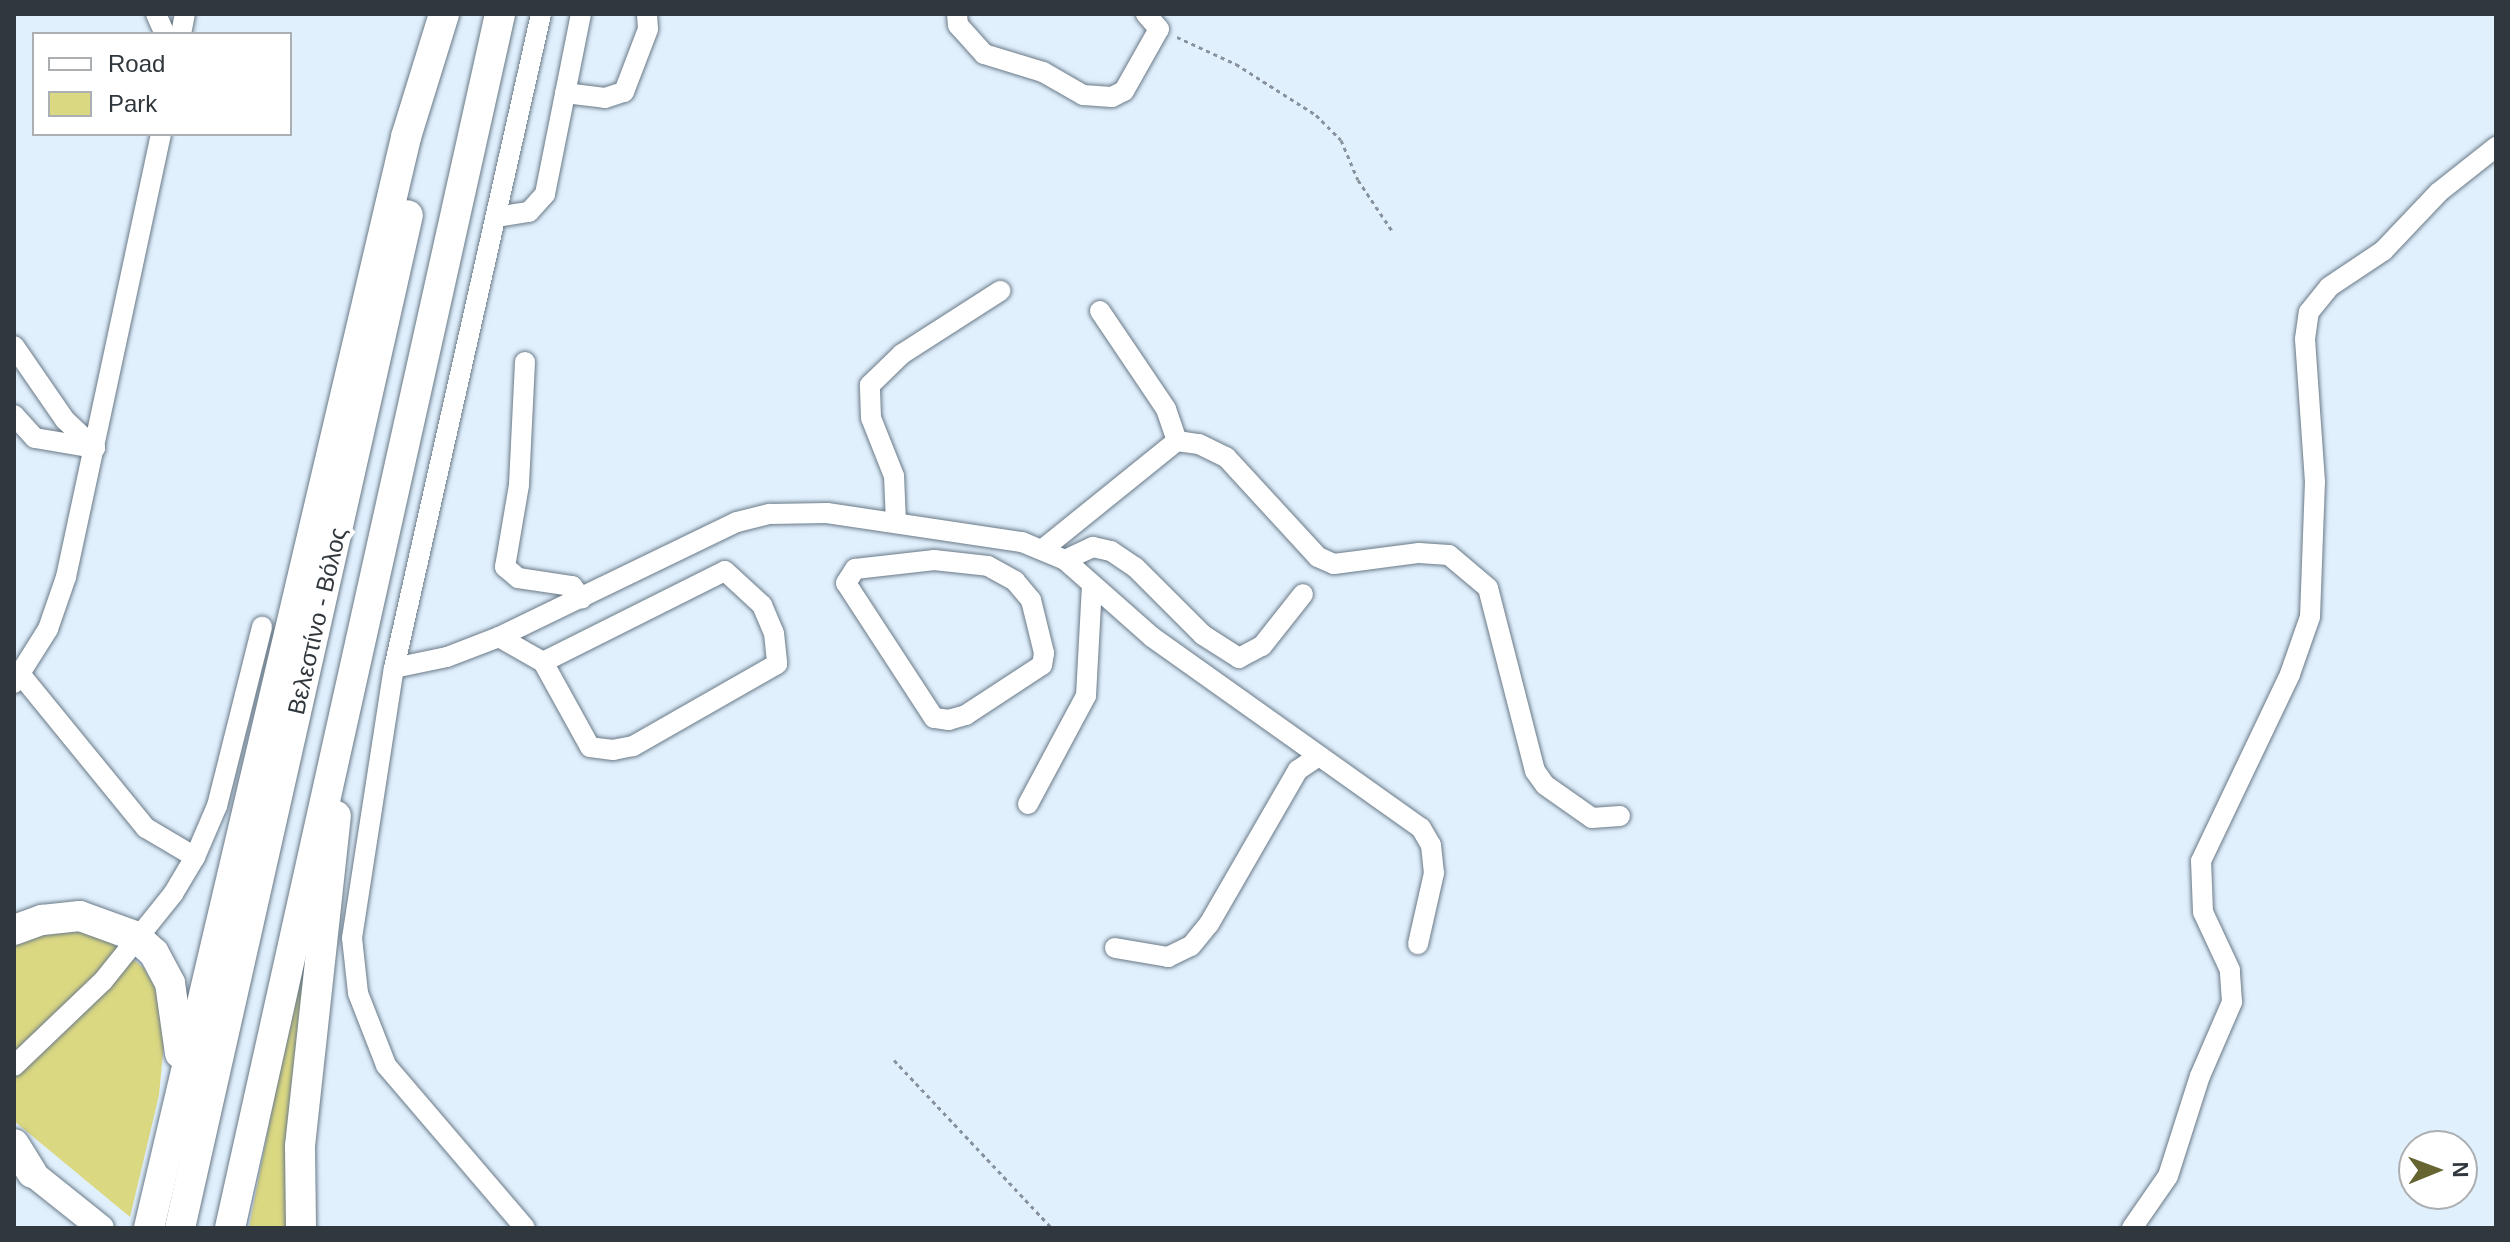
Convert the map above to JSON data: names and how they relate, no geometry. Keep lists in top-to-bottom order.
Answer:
{
  "streets": {
    "highway": ["Βελεστίνο - Βόλος"]
  },
  "legend": ["Road", "Park"],
  "north": "right"
}
